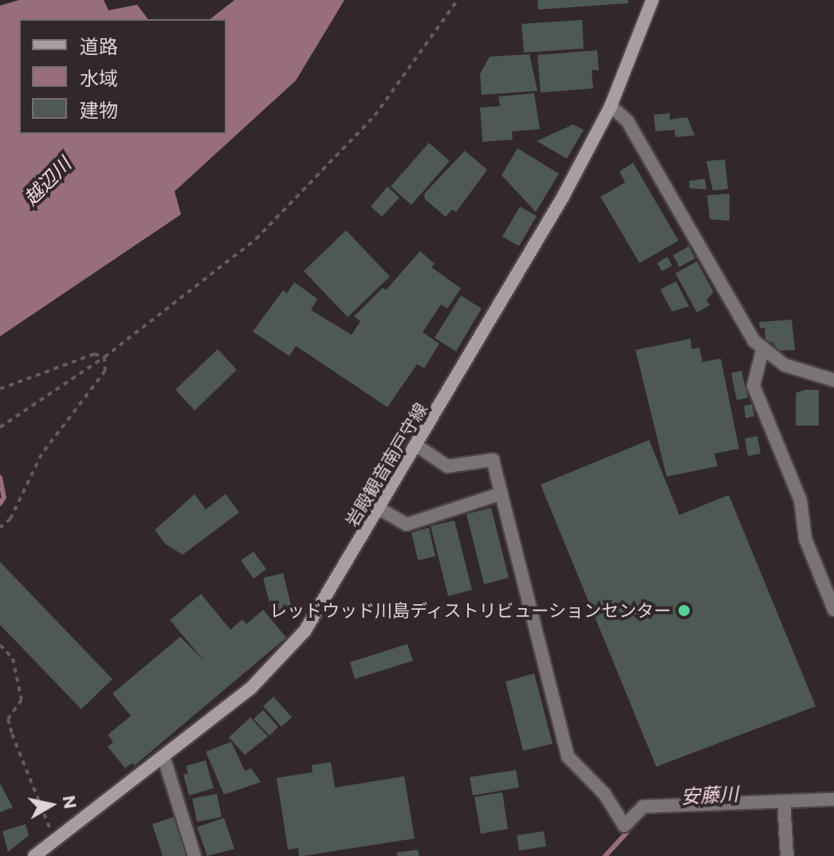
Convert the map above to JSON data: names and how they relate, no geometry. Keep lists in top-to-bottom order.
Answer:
{
  "streets": {
    "main road": ["岩殿観音南戸守線"]
  },
  "water": ["越辺川", "安藤川"],
  "places": ["レッドウッド川島ディストリビューションセンター"],
  "legend": ["道路", "水域", "建物"],
  "north": "right"
}
